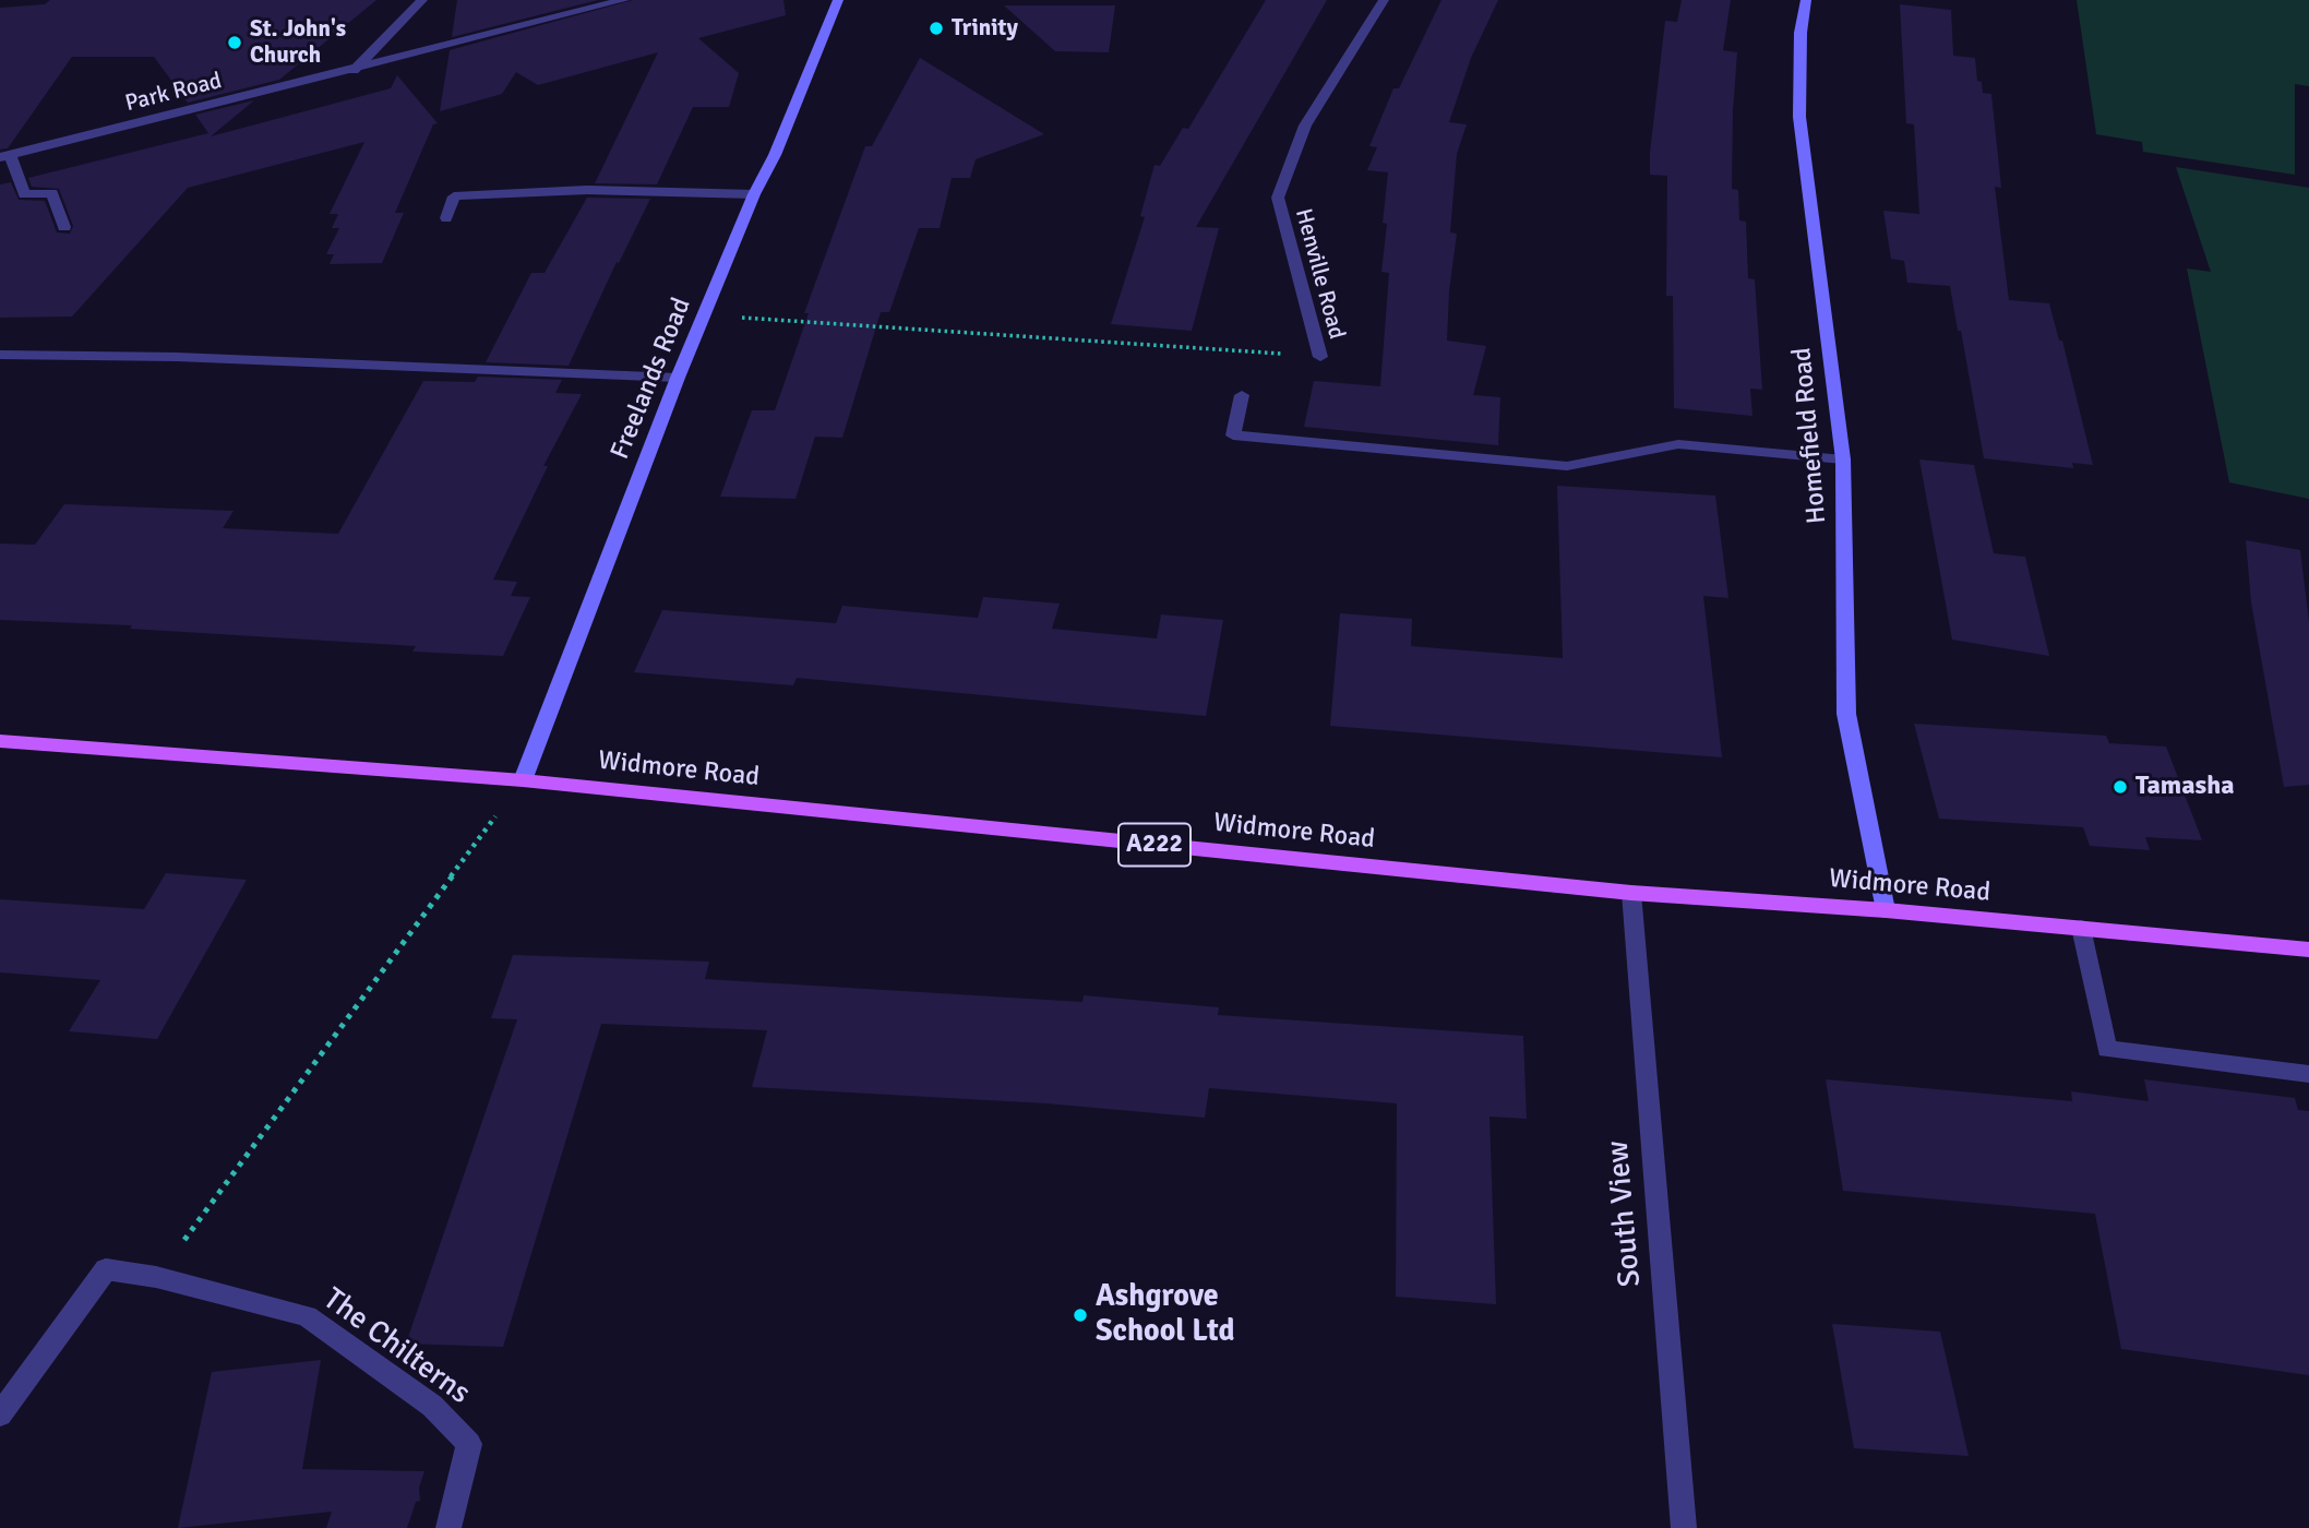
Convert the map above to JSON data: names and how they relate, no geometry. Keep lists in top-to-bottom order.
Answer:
{
  "streets": {
    "main road": ["Widmore Road", "A222"],
    "street": [
      "Park Road",
      "Henville Road",
      "Freelands Road",
      "Homefield Road",
      "South View",
      "The Chilterns"
    ]
  },
  "crossings": [
    ["Freelands Road", "Widmore Road"],
    ["Homefield Road", "Widmore Road"],
    ["Widmore Road", "South View"]
  ],
  "places": [
    "Trinity",
    "St. John's Church",
    "Tamasha",
    "Ashgrove School Ltd"
  ]
}
